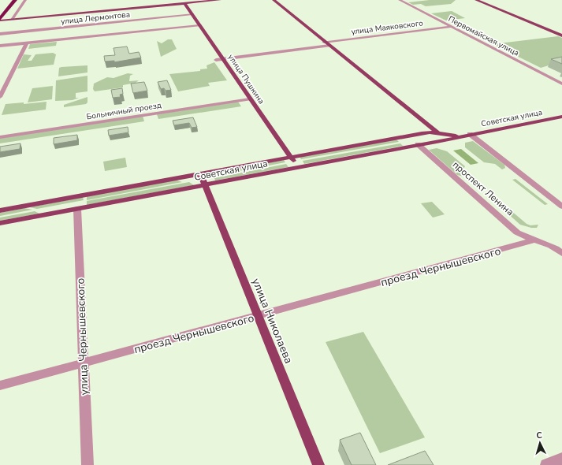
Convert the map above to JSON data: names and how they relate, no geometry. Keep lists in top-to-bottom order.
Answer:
{
  "streets": {
    "main road": ["улица Пушкина", "Советская улица", "улица Николаева"],
    "street": [
      "улица Лермонтова",
      "улица Маяковского",
      "Первомайская улица",
      "Больничный проезд",
      "проспект Ленина",
      "проезд Чернышевского",
      "улица Чернышевского"
    ]
  },
  "crossings": [
    ["улица Лермонтова", "улица Пушкина"],
    ["улица Маяковского", "Первомайская улица"],
    ["улица Пушкина", "Больничный проезд"],
    ["улица Пушкина", "Советская улица"],
    ["Советская улица", "проспект Ленина"],
    ["Советская улица", "улица Николаева"],
    ["Советская улица", "улица Чернышевского"],
    ["проспект Ленина", "проезд Чернышевского"],
    ["проезд Чернышевского", "улица Николаева"],
    ["проезд Чернышевского", "улица Чернышевского"]
  ],
  "north": "top"
}
